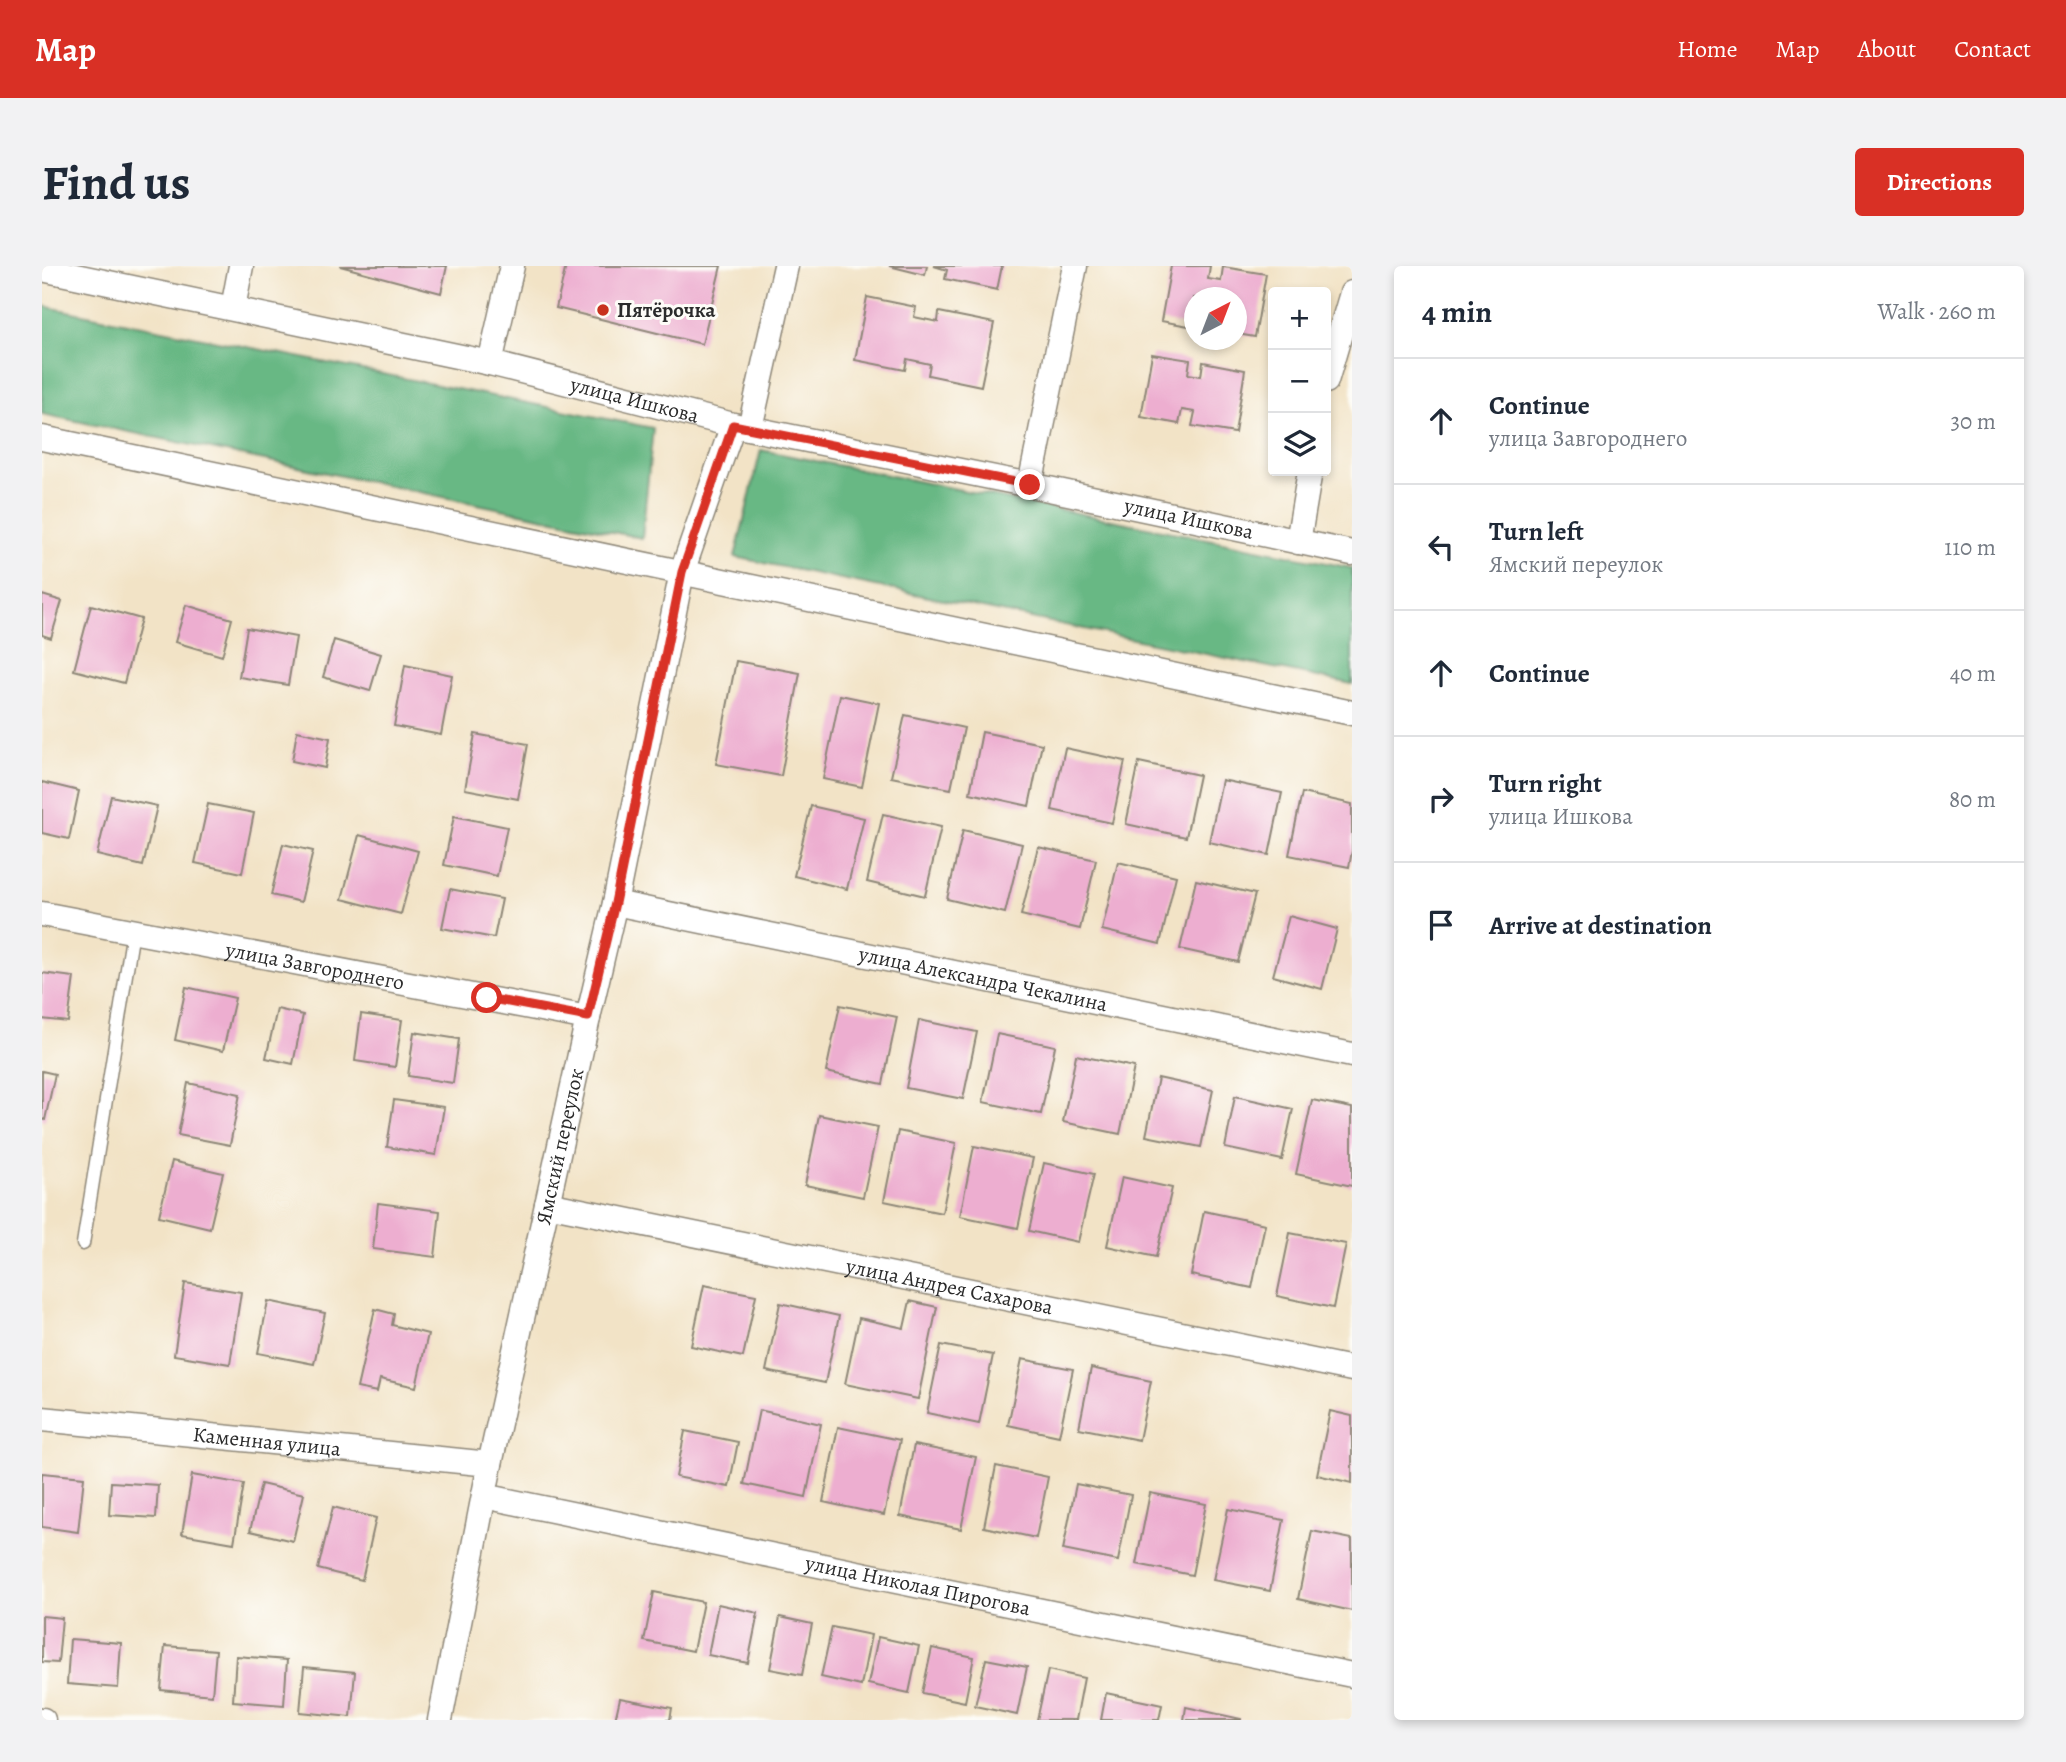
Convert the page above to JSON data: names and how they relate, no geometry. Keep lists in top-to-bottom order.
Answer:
{
  "streets": {
    "street": [
      "улица Ишкова",
      "улица Завгороднего",
      "улица Александра Чекалина",
      "Ямский переулок",
      "улица Андрея Сахарова",
      "Каменная улица",
      "улица Николая Пирогова"
    ]
  },
  "crossings": [
    ["улица Ишкова", "Ямский переулок"],
    ["улица Завгороднего", "Ямский переулок"],
    ["улица Александра Чекалина", "Ямский переулок"],
    ["Ямский переулок", "улица Андрея Сахарова"],
    ["Ямский переулок", "Каменная улица"],
    ["Ямский переулок", "улица Николая Пирогова"]
  ],
  "places": ["Пятёрочка"],
  "north": "top right",
  "page": {
    "header": "Map",
    "nav": [
      "Home",
      "Map",
      "About",
      "Contact"
    ],
    "buttons": "Directions",
    "title": "Find us",
    "heading": ["4 min", "Walk · 260 m"],
    "map_buttons": ["+", "−"],
    "list": [
      ["Continue", "улица Завгороднего", "30 m"],
      ["Turn left", "Ямский переулок", "110 m"],
      ["Continue", "40 m"],
      ["Turn right", "улица Ишкова", "80 m"],
      "Arrive at destination"
    ]
  }
}
